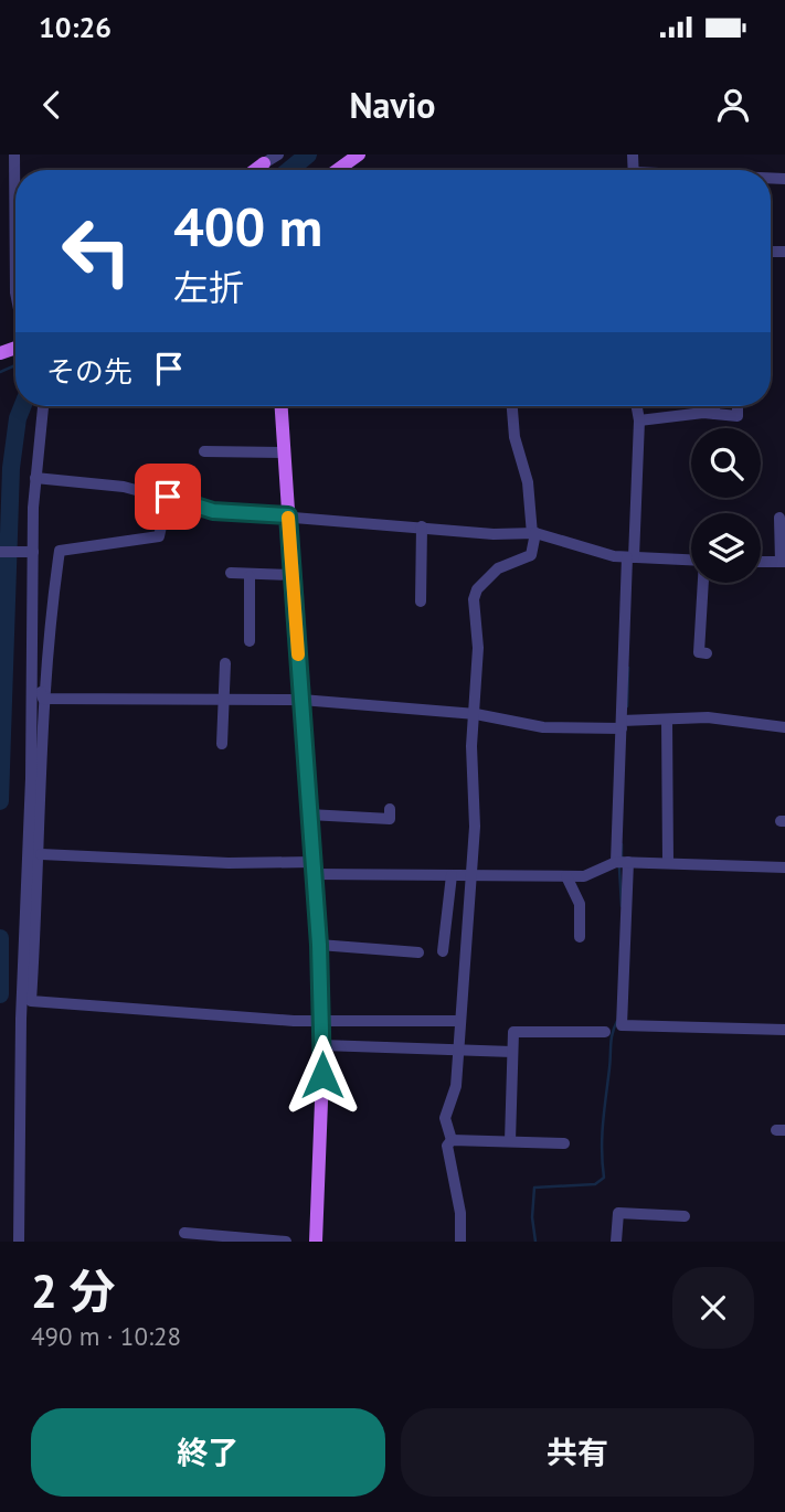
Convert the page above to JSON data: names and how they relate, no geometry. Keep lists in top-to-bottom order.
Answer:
{
  "page": {
    "status": "10:26",
    "header": "Navio",
    "turn": ["400 m", "左折"],
    "then": "その先",
    "heading": ["2 分", "490 m · 10:28"],
    "buttons": ["終了", "共有"]
  }
}
